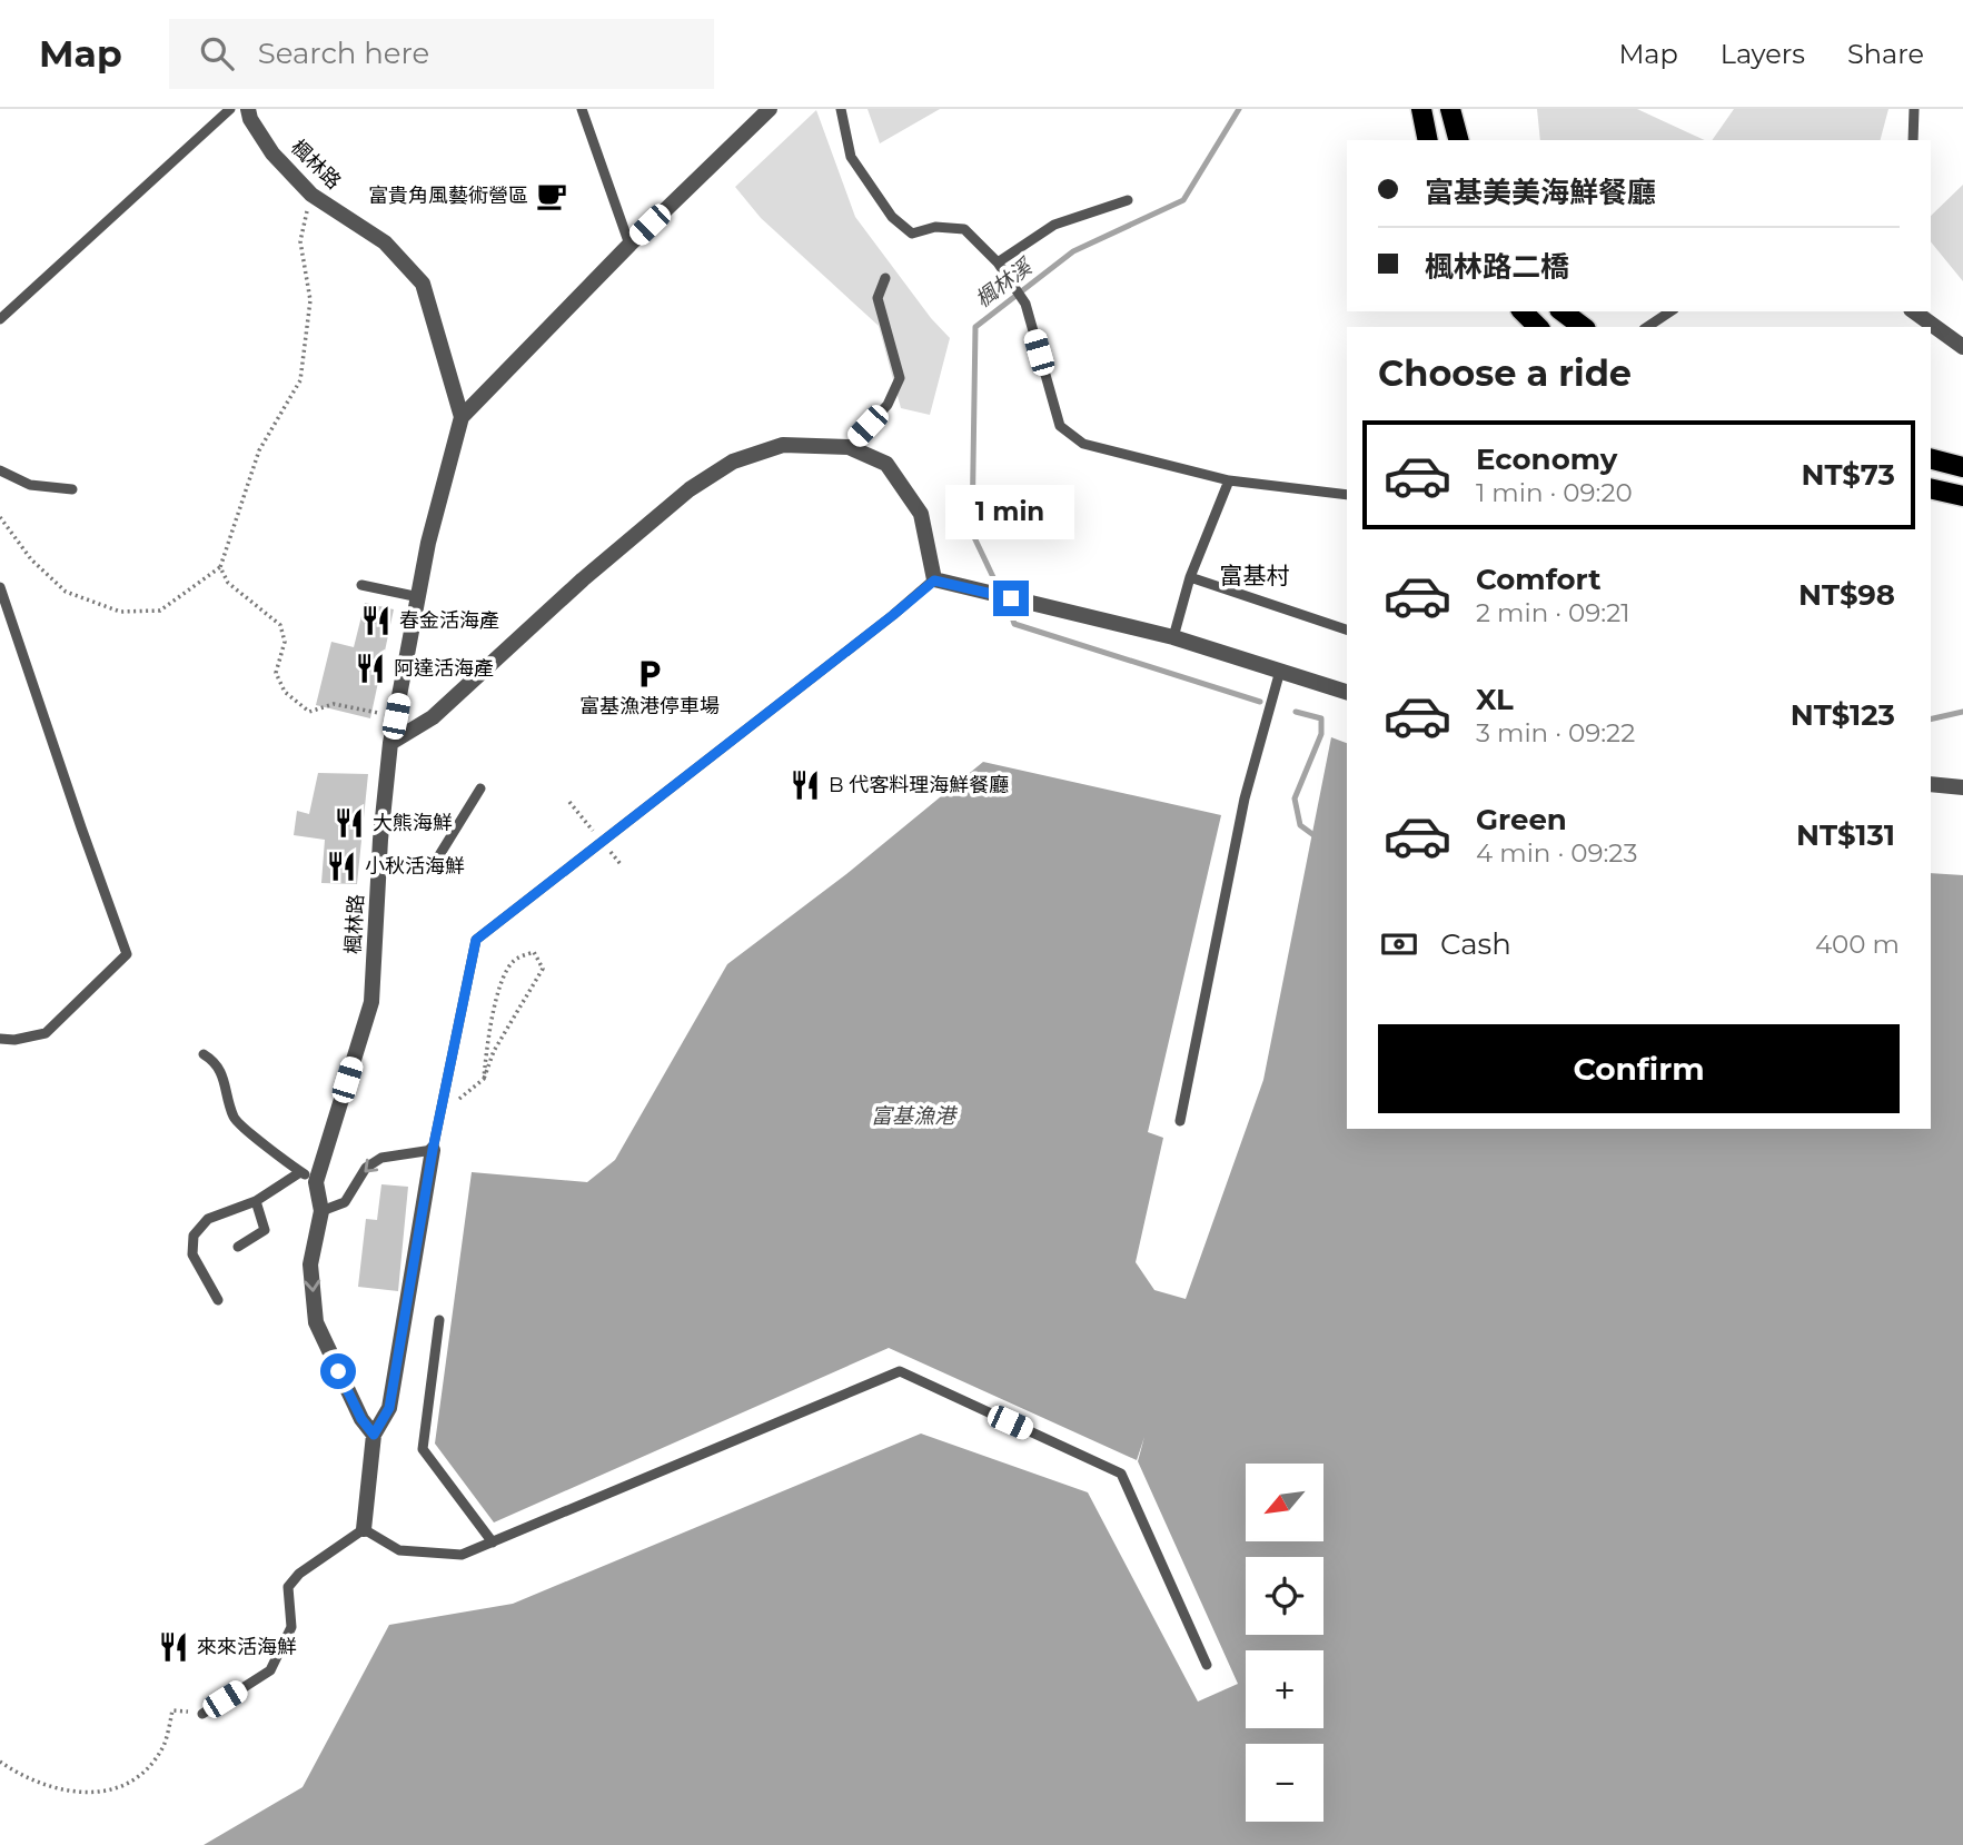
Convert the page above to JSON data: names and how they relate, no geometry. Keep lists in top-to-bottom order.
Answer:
{
  "streets": {
    "street": ["楓林路"]
  },
  "districts": ["富基村"],
  "water": ["楓林溪", "富基漁港"],
  "places": {
    "cafe": ["富貴角風藝術營區"],
    "restaurant": [
      "春金活海產",
      "阿達活海產",
      "B 代客料理海鮮餐廳",
      "大熊海鮮",
      "小秋活海鮮",
      "來來活海鮮"
    ],
    "parking": ["富基漁港停車場"]
  },
  "north": "bottom left",
  "page": {
    "header": "Map",
    "search": "Search here",
    "nav": ["Map", "Layers", "Share"],
    "banner": ["富基美美海鮮餐廳", "楓林路二橋"],
    "heading": "Choose a ride",
    "list": [
      {
        "name": "Economy",
        "note": "1 min · 09:20",
        "value": "NT$73"
      },
      {
        "name": "Comfort",
        "note": "2 min · 09:21",
        "value": "NT$98"
      },
      {
        "name": "XL",
        "note": "3 min · 09:22",
        "value": "NT$123"
      },
      {
        "name": "Green",
        "note": "4 min · 09:23",
        "value": "NT$131"
      }
    ],
    "bubble": "1 min",
    "pay": ["Cash", "400 m"],
    "buttons": "Confirm",
    "map_buttons": ["+", "−"]
  }
}
